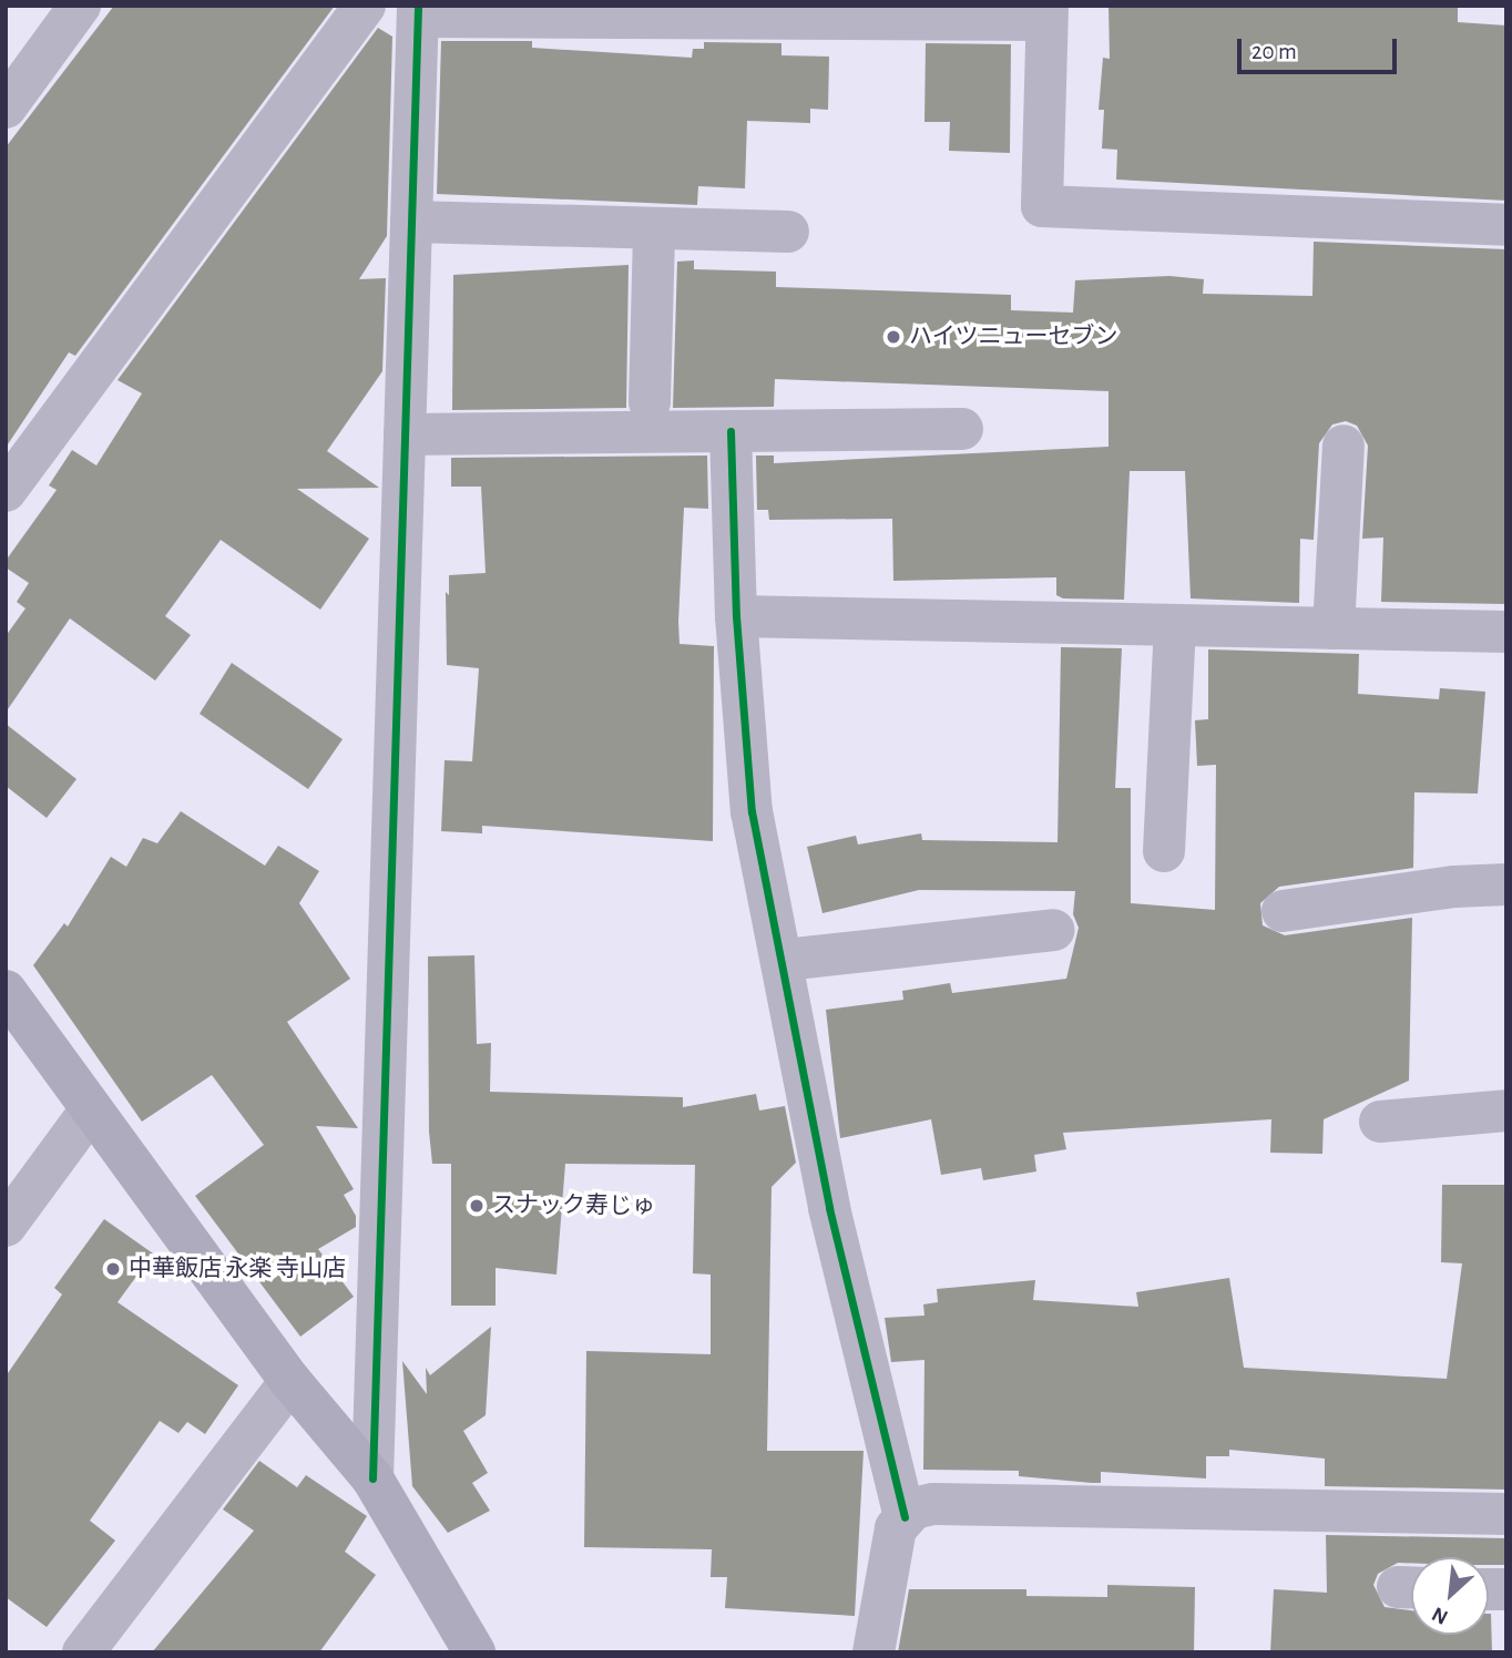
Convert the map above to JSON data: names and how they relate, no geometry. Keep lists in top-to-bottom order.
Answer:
{
  "places": ["ハイツニューセブン", "スナック寿じゅ", "中華飯店 永楽 寺山店"],
  "scale_bar": "20 m",
  "north": "bottom left"
}
